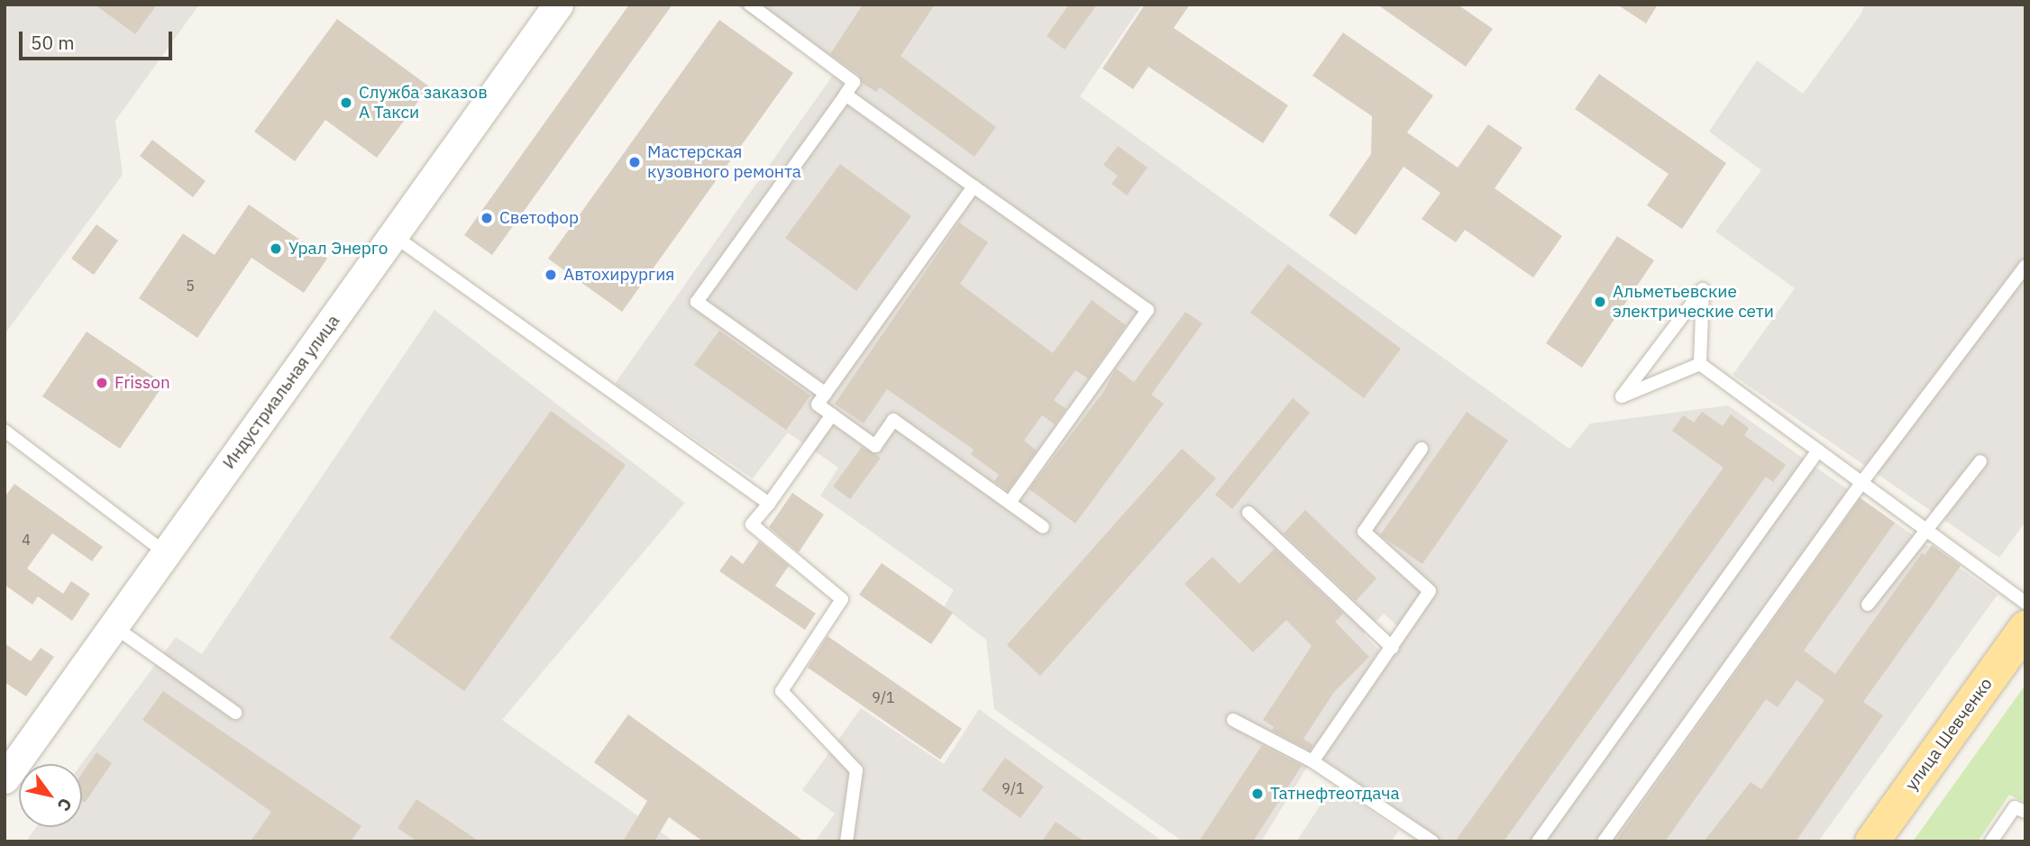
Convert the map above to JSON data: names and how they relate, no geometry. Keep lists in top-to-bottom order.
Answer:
{
  "streets": {
    "main road": ["улица Шевченко"],
    "street": ["Индустриальная улица"]
  },
  "places": [
    "Служба заказов А Такси",
    "Мастерская кузовного ремонта",
    "Светофор",
    "Урал Энерго",
    "Автохирургия",
    "Альметьевские электрические сети",
    "Frisson",
    "Татнефтеотдача"
  ],
  "house_numbers": [
    "5",
    "4",
    "9/1",
    "9/1"
  ],
  "scale_bar": "50 m",
  "north": "bottom right"
}
